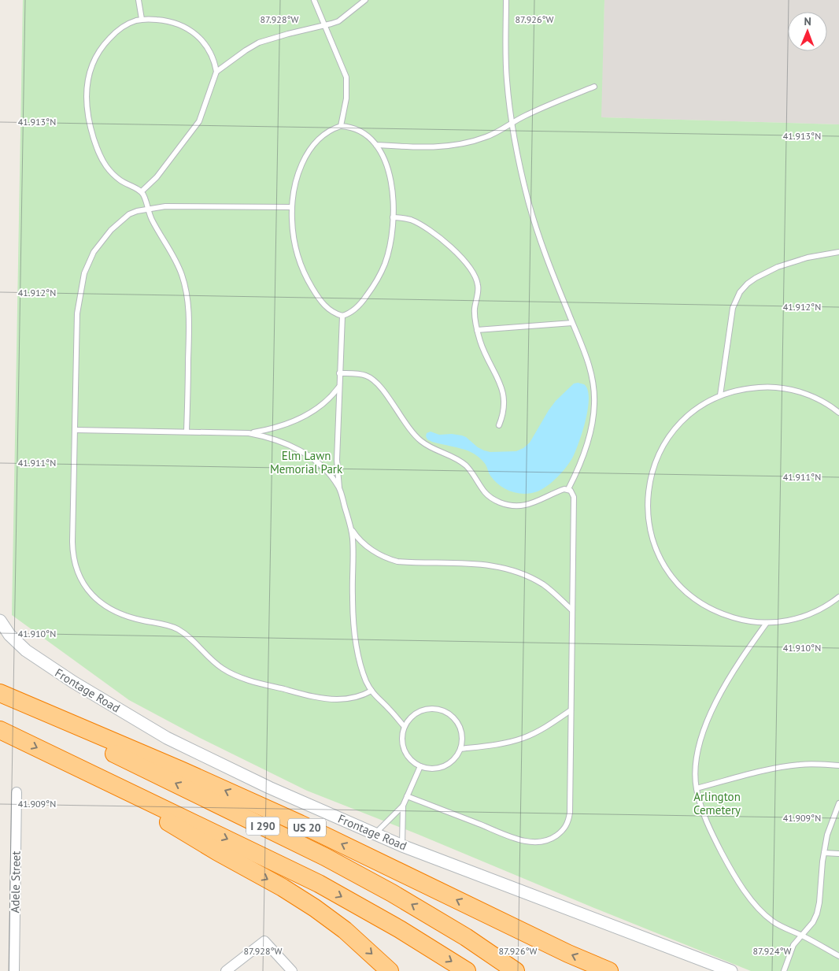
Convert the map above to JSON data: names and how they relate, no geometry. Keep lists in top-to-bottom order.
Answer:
{
  "streets": {
    "highway": ["I 290", "US 20"],
    "street": ["Frontage Road", "Adele Street"]
  },
  "parks": ["Elm Lawn Memorial Park", "Arlington Cemetery"],
  "north": "top",
  "coordinates": [
    "87.928°W",
    "87.926°W",
    "41.913°N",
    "41.912°N",
    "41.911°N",
    "41.910°N",
    "41.909°N",
    "87.924°W"
  ]
}
